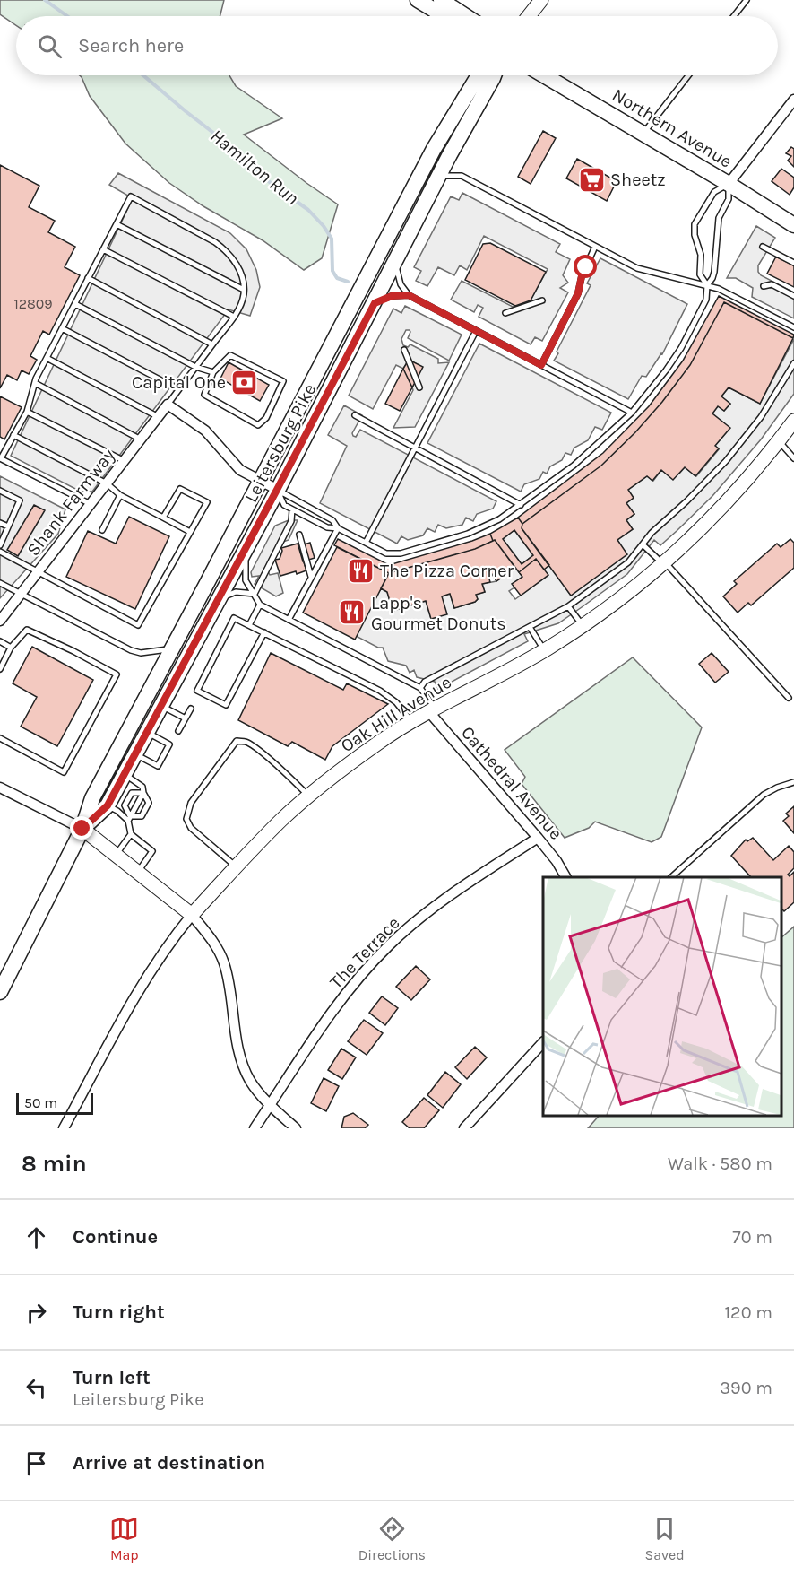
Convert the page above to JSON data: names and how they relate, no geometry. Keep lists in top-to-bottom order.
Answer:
{
  "streets": {
    "main road": ["Northern Avenue", "Leitersburg Pike"],
    "street": [
      "Shank Farmway",
      "Oak Hill Avenue",
      "Cathedral Avenue",
      "The Terrace"
    ]
  },
  "crossings": [
    ["Oak Hill Avenue", "Cathedral Avenue"],
    ["Cathedral Avenue", "The Terrace"]
  ],
  "water": ["Hamilton Run"],
  "places": {
    "supermarket": ["Sheetz"],
    "bank": ["Capital One"],
    "restaurant": ["The Pizza Corner", "Lapp's Gourmet Donuts"]
  },
  "house_numbers": ["12809"],
  "scale_bar": "50 m",
  "page": {
    "search": "Search here",
    "scale": "50 m",
    "heading": ["8 min", "Walk · 580 m"],
    "list": [
      ["Continue", "70 m"],
      ["Turn right", "120 m"],
      ["Turn left", "Leitersburg Pike", "390 m"],
      "Arrive at destination"
    ],
    "nav": ["Map", "Directions", "Saved"]
  }
}
